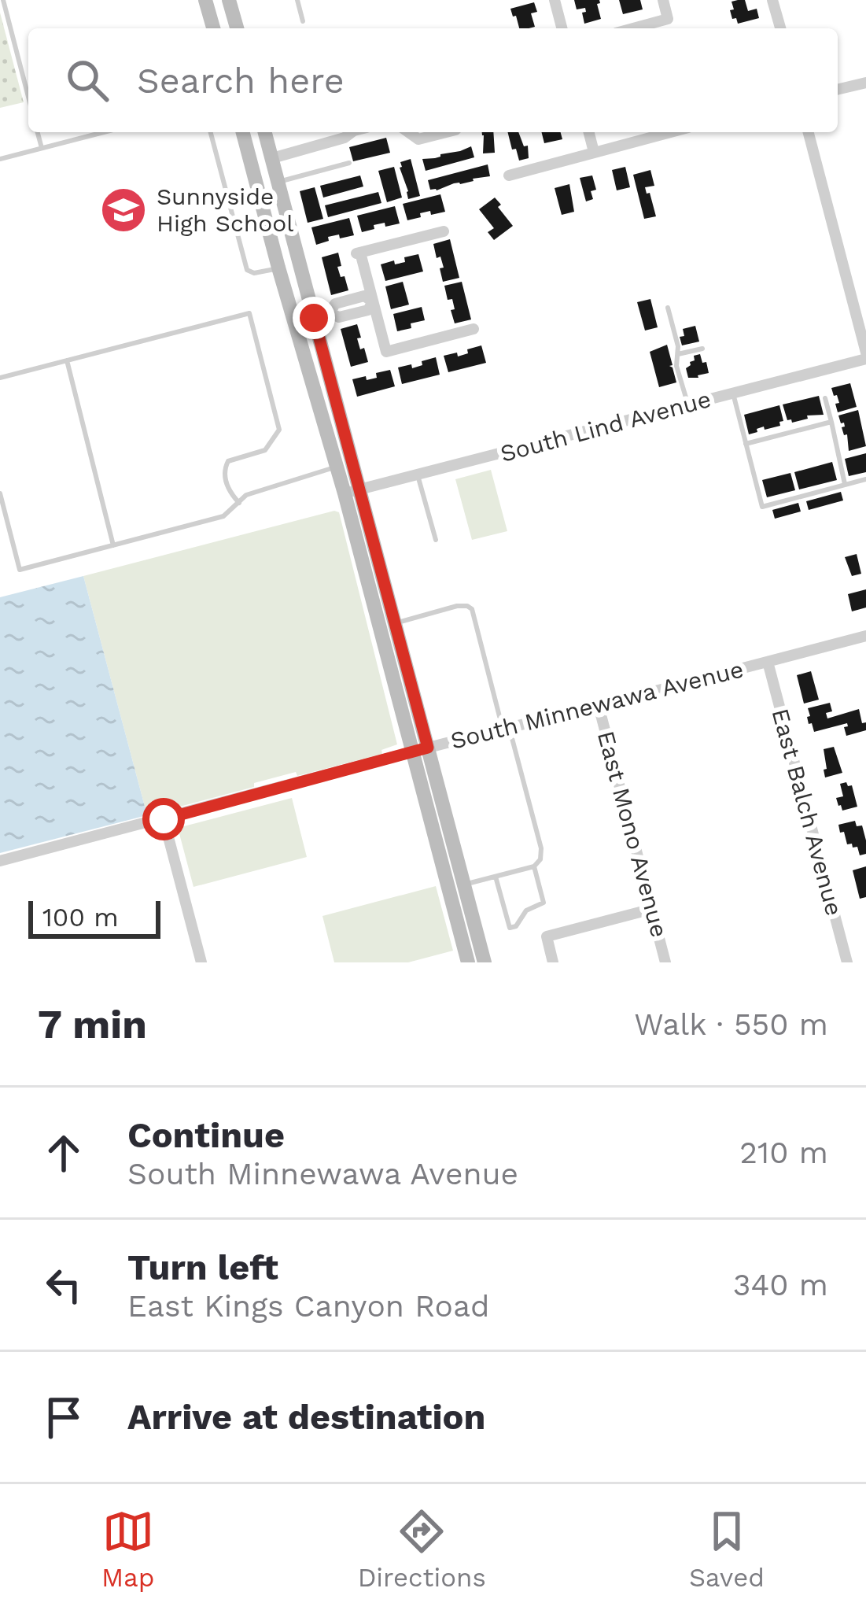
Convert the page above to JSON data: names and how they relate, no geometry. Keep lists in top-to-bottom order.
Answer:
{
  "streets": {
    "street": [
      "South Lind Avenue",
      "South Minnewawa Avenue",
      "East Balch Avenue",
      "East Mono Avenue"
    ]
  },
  "crossings": [
    ["South Minnewawa Avenue", "East Balch Avenue"],
    ["South Minnewawa Avenue", "East Mono Avenue"]
  ],
  "places": {
    "school or university": ["Sunnyside High School"]
  },
  "scale_bar": "100 m",
  "page": {
    "search": "Search here",
    "scale": "100 m",
    "heading": ["7 min", "Walk · 550 m"],
    "list": [
      ["Continue", "South Minnewawa Avenue", "210 m"],
      ["Turn left", "East Kings Canyon Road", "340 m"],
      "Arrive at destination"
    ],
    "nav": ["Map", "Directions", "Saved"]
  }
}
